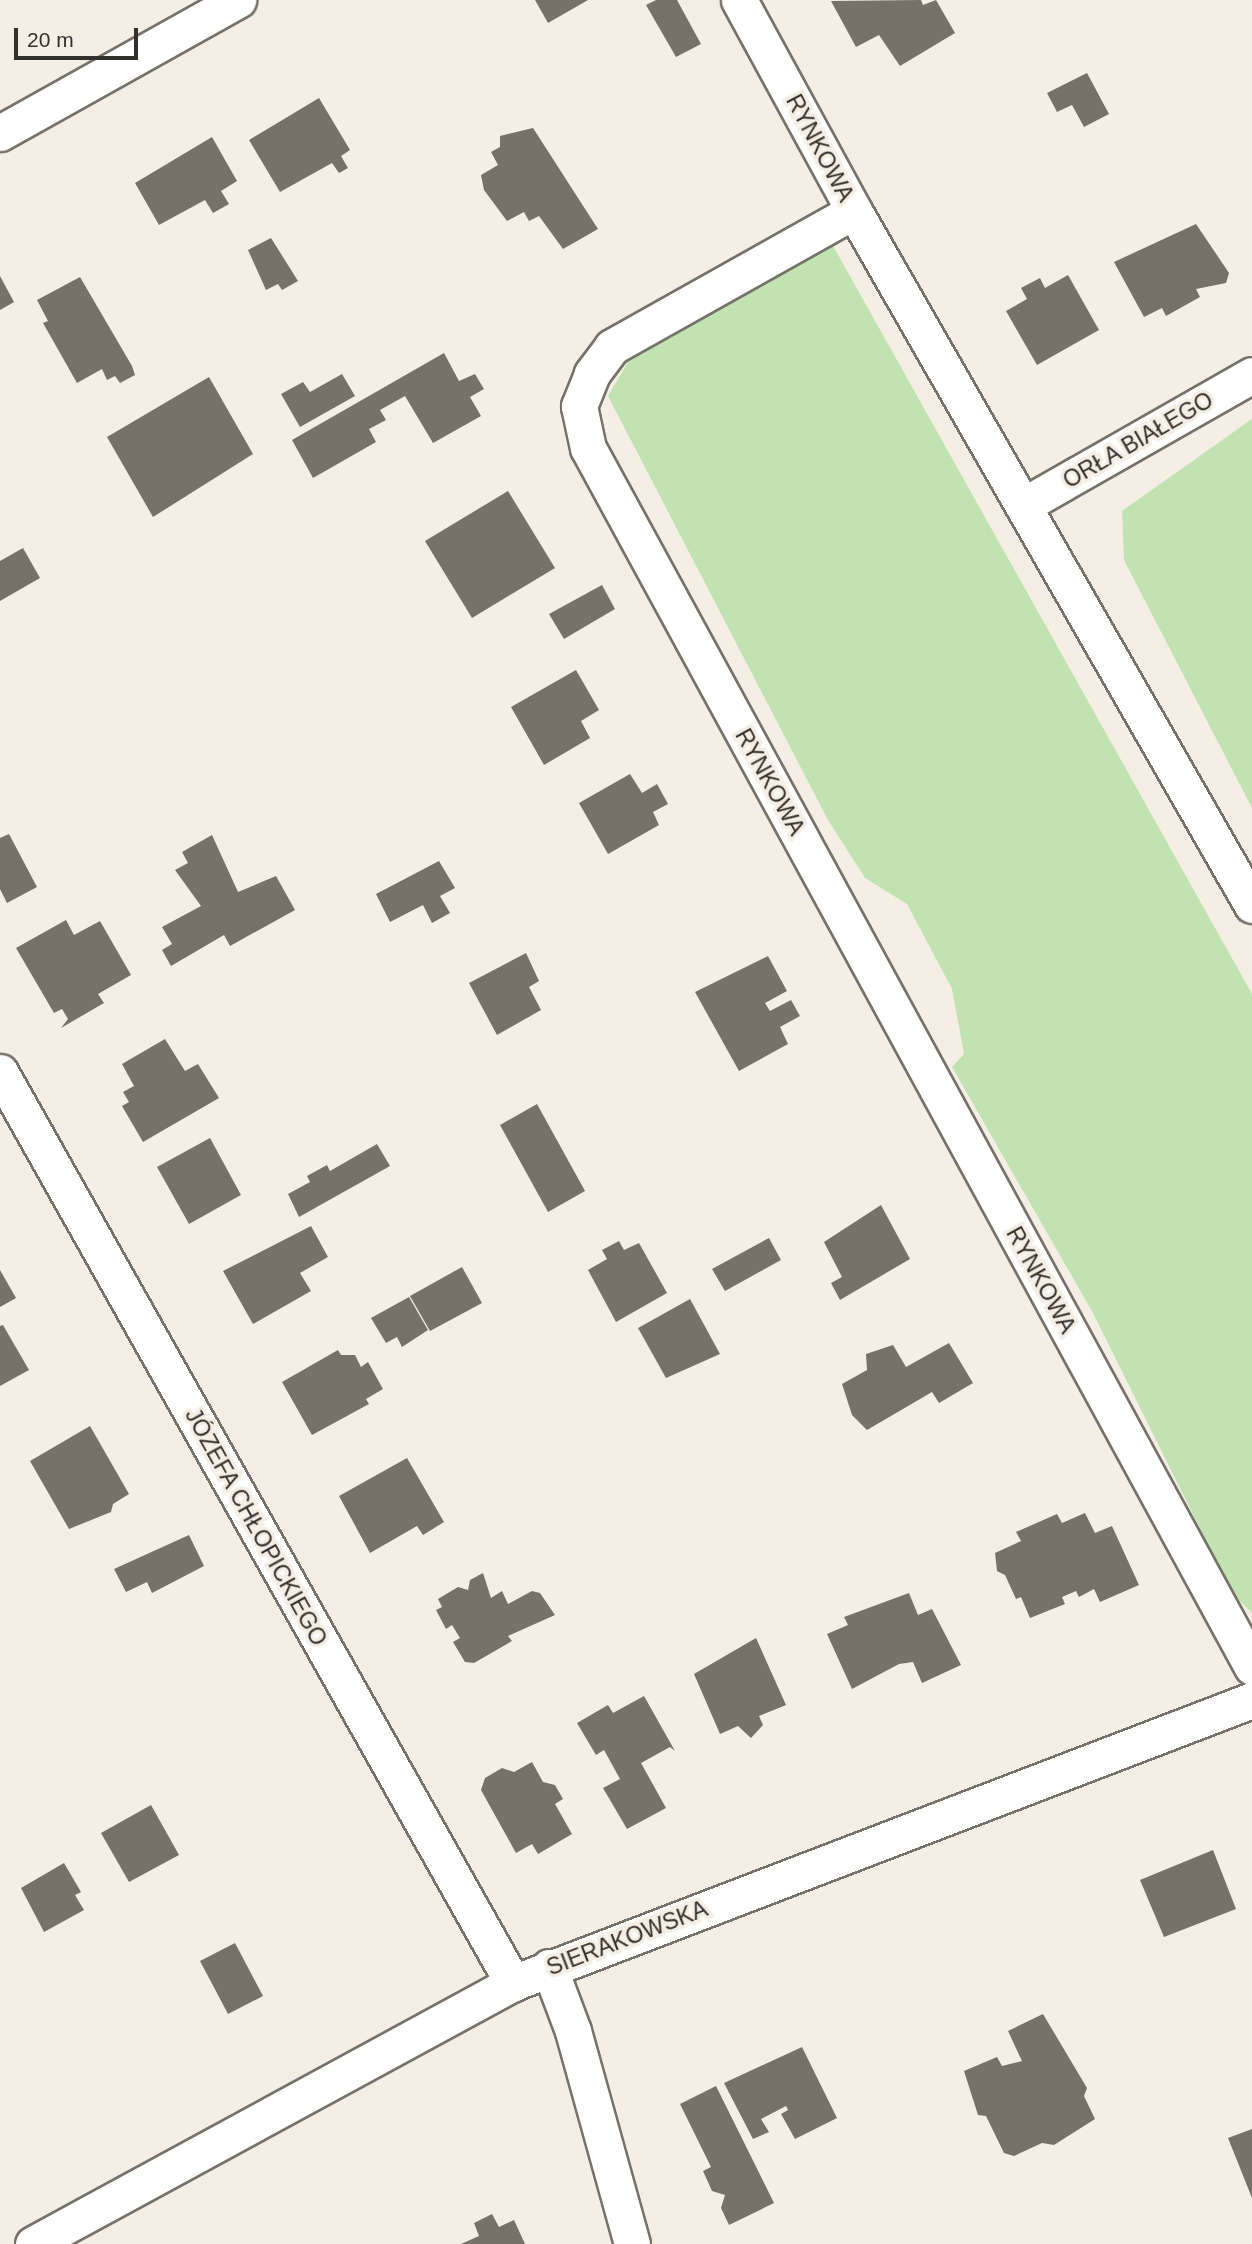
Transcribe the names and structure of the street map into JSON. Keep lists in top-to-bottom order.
{
  "streets": {
    "street": [
      "RYNKOWA",
      "ORŁA BIAŁEGO",
      "JÓZEFA CHŁOPICKIEGO",
      "SIERAKOWSKA"
    ]
  },
  "crossings": [
    ["JÓZEFA CHŁOPICKIEGO", "SIERAKOWSKA"]
  ],
  "scale_bar": "20 m"
}
